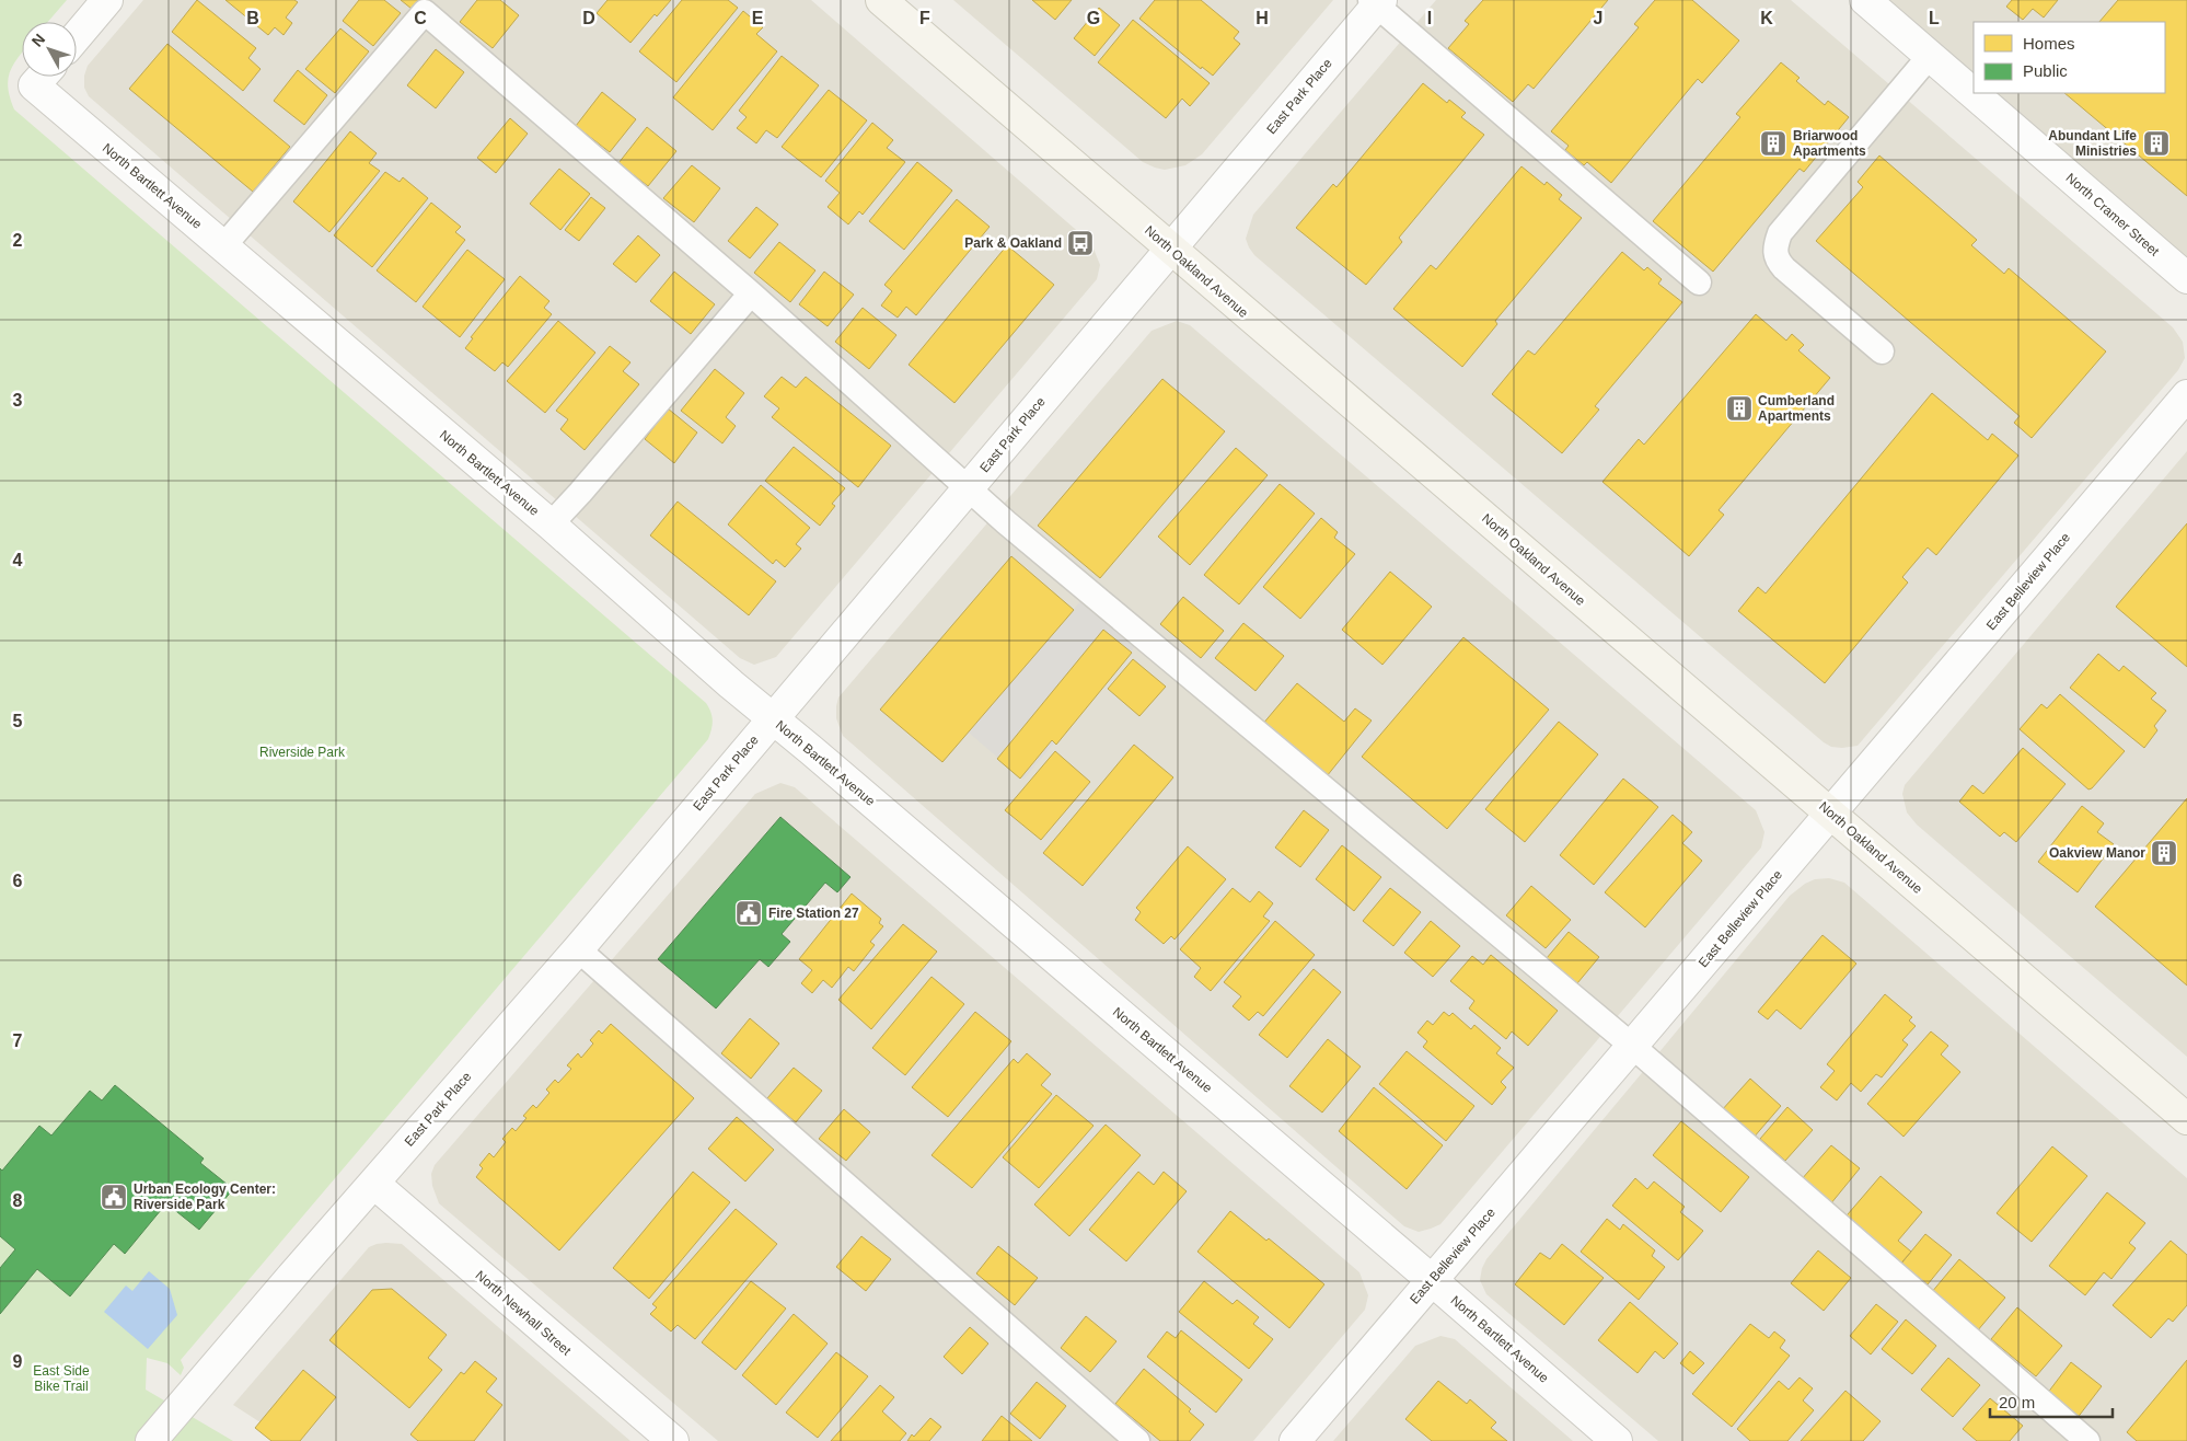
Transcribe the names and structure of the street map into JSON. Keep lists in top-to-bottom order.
{
  "streets": {
    "main road": ["North Oakland Avenue"],
    "street": [
      "East Park Place",
      "North Bartlett Avenue",
      "North Cramer Street",
      "East Belleview Place",
      "North Newhall Street"
    ]
  },
  "crossings": [
    ["East Park Place", "North Bartlett Avenue"],
    ["East Park Place", "North Oakland Avenue"],
    ["East Park Place", "North Newhall Street"],
    ["North Bartlett Avenue", "East Belleview Place"],
    ["North Oakland Avenue", "East Belleview Place"]
  ],
  "parks": ["Riverside Park", "East Side Bike Trail"],
  "places": {
    "building": [
      "Briarwood Apartments",
      "Abundant Life Ministries",
      "Cumberland Apartments",
      "Oakview Manor"
    ],
    "bus stop": ["Park & Oakland"],
    "public building": ["Fire Station 27", "Urban Ecology Center: Riverside Park"]
  },
  "legend": ["Homes", "Public"],
  "scale_bar": "20 m",
  "north": "top left",
  "grid": {
    "columns": [
      "B",
      "C",
      "D",
      "E",
      "F",
      "G",
      "H",
      "I",
      "J",
      "K",
      "L"
    ],
    "rows": [
      "2",
      "3",
      "4",
      "5",
      "6",
      "7",
      "8",
      "9"
    ]
  }
}
